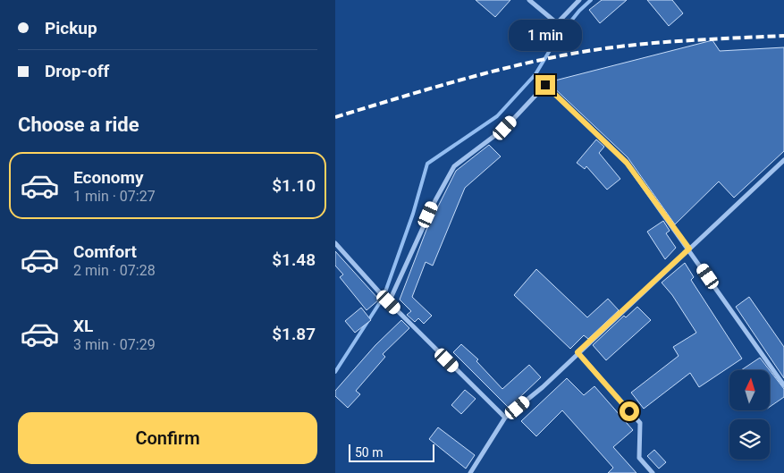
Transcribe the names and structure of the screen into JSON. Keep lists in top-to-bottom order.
{
  "scale_bar": "50 m",
  "north": "top",
  "page": {
    "banner": ["Pickup", "Drop-off"],
    "bubble": "1 min",
    "heading": "Choose a ride",
    "list": [
      {
        "name": "Economy",
        "note": "1 min · 07:27",
        "value": "$1.10"
      },
      {
        "name": "Comfort",
        "note": "2 min · 07:28",
        "value": "$1.48"
      },
      {
        "name": "XL",
        "note": "3 min · 07:29",
        "value": "$1.87"
      }
    ],
    "buttons": "Confirm",
    "scale": "50 m"
  }
}
